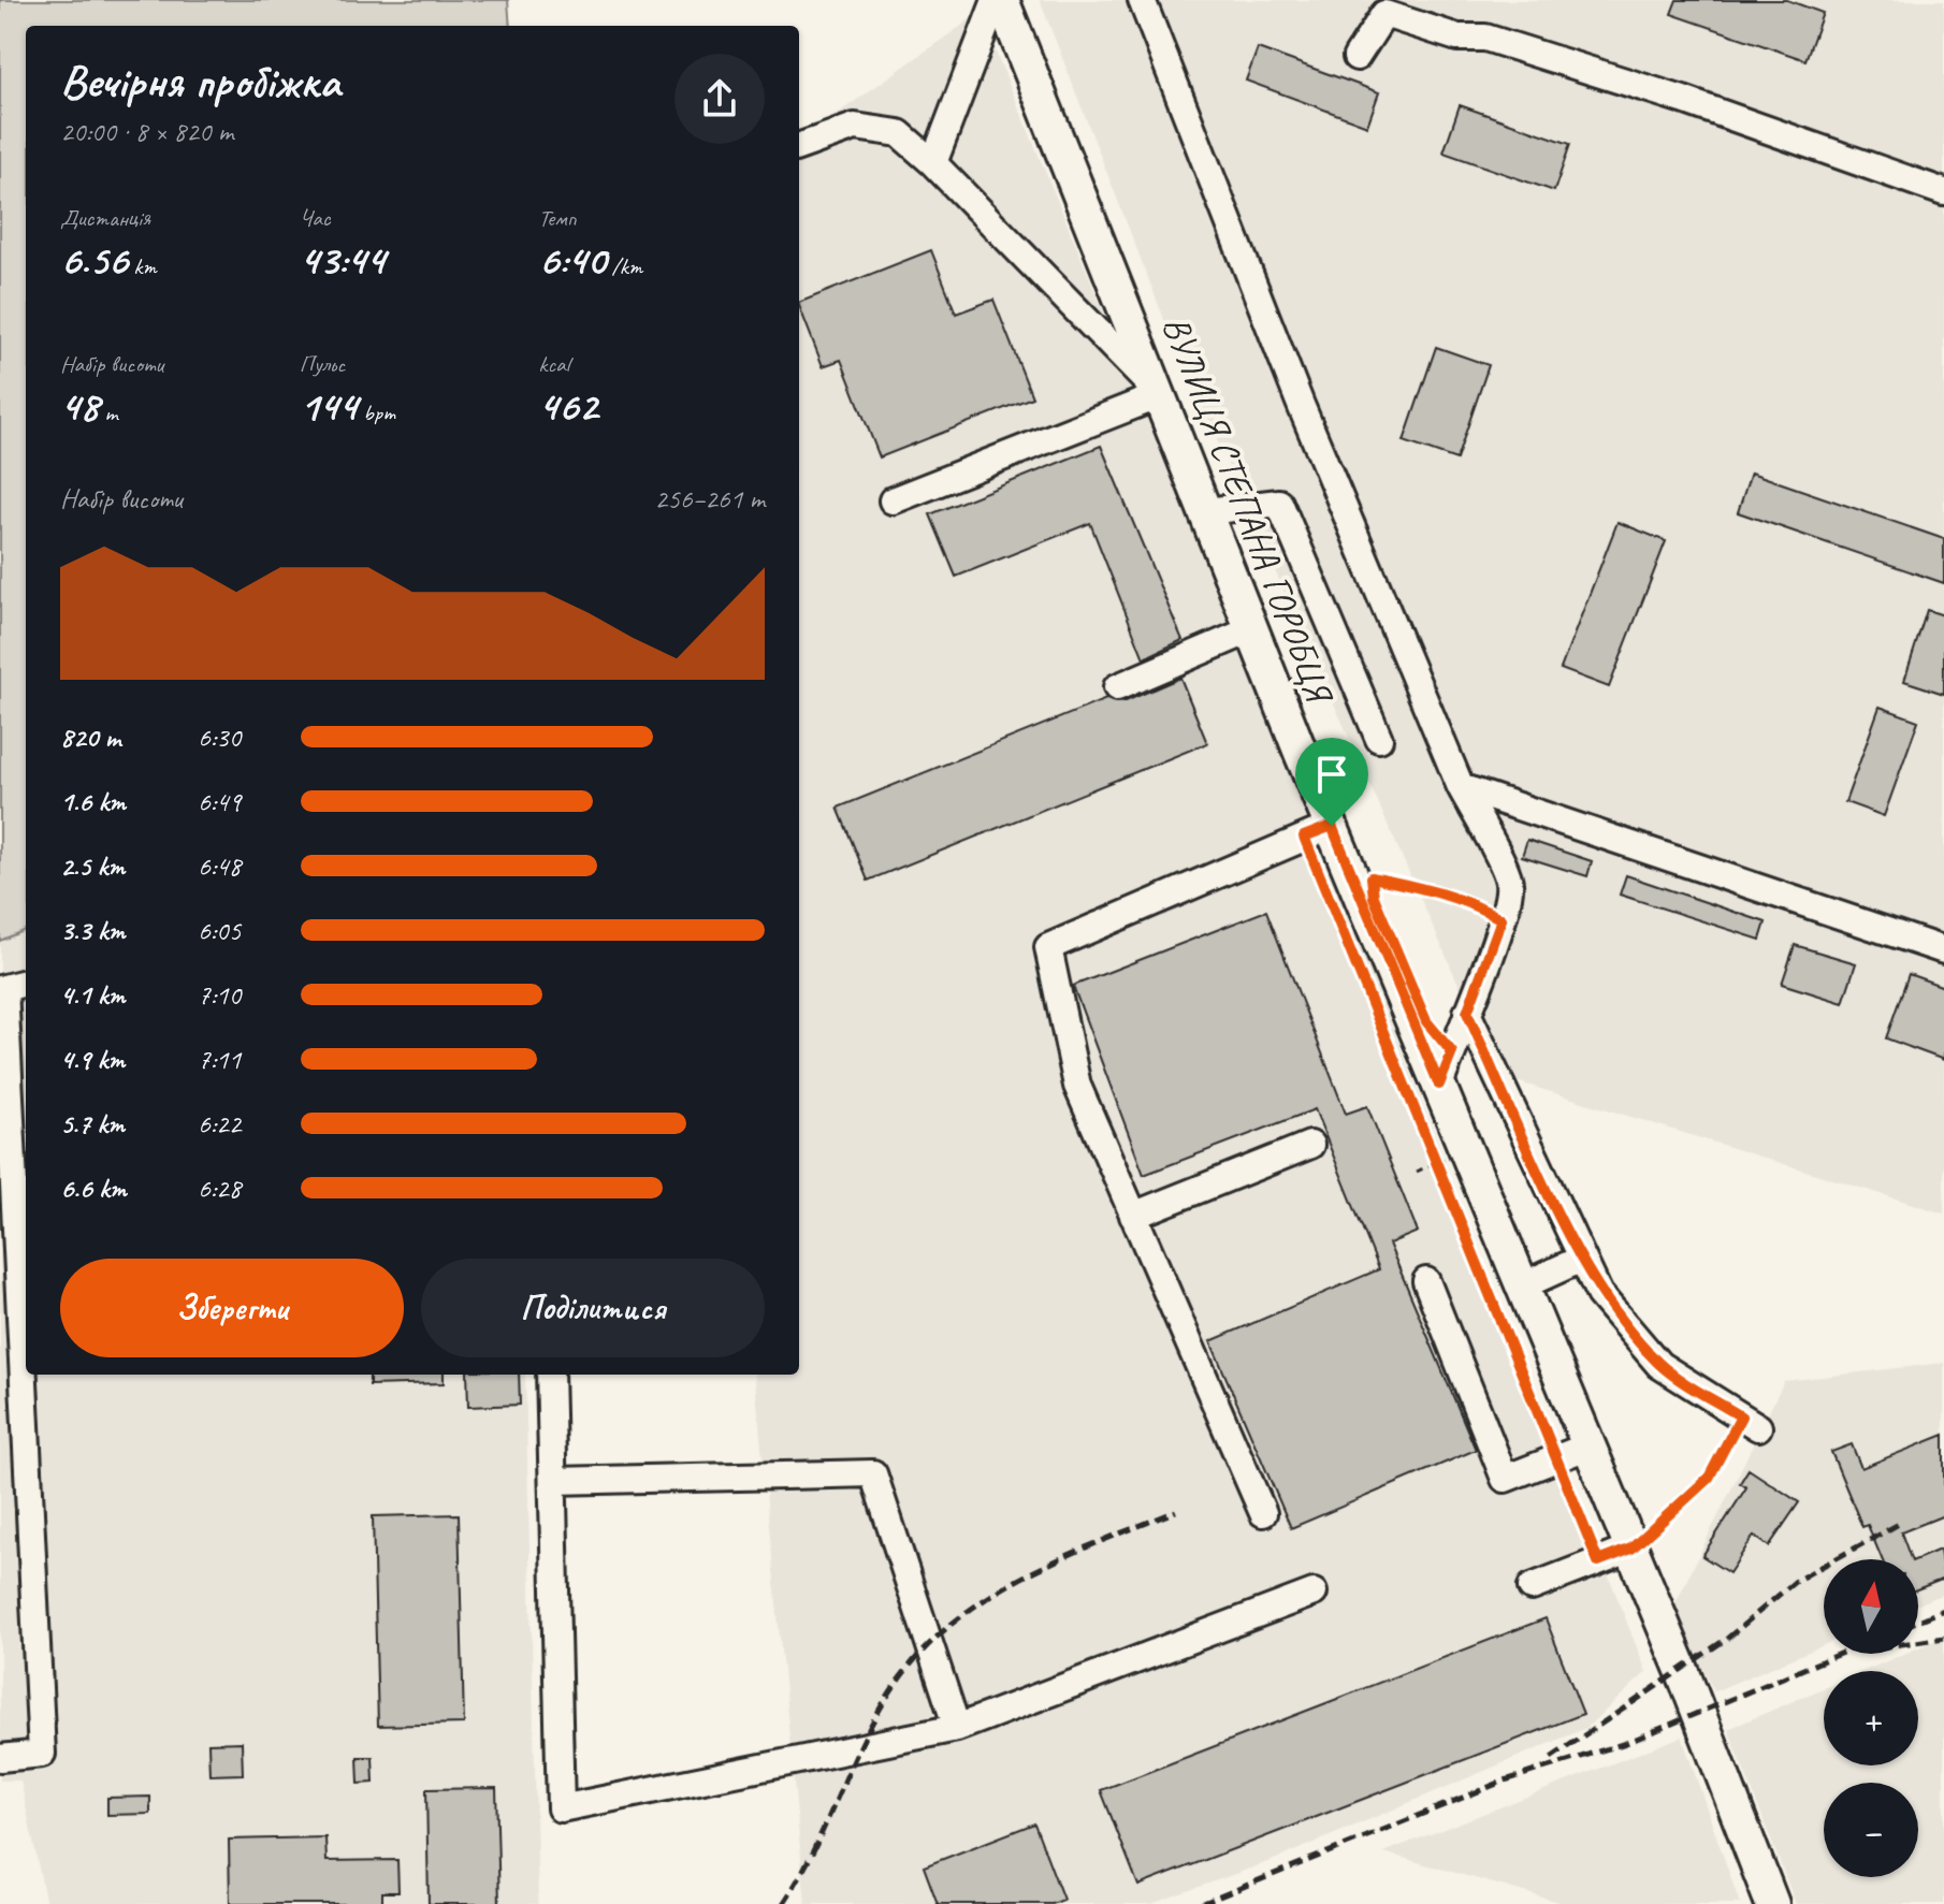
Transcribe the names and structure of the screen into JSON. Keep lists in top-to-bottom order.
{
  "streets": {
    "main road": ["ВУЛИЦЯ СТЕПАНА ГОРОБЦЯ"]
  },
  "north": "top",
  "page": {
    "heading": ["Вечірня пробіжка", "20:00 · 8 × 820 m"],
    "stats": [
      ["Дистанція", "6.56 km"],
      ["Час", "43:44"],
      ["Темп", "6:40 /km"],
      ["Набір висоти", "48 m"],
      ["Пульс", "144 bpm"],
      ["kcal", "462"]
    ],
    "chart": ["Набір висоти", "256–261 m"],
    "list": [
      {
        "name": "820 m",
        "note": "6:30"
      },
      {
        "name": "1.6 km",
        "note": "6:49"
      },
      {
        "name": "2.5 km",
        "note": "6:48"
      },
      {
        "name": "3.3 km",
        "note": "6:05"
      },
      {
        "name": "4.1 km",
        "note": "7:10"
      },
      {
        "name": "4.9 km",
        "note": "7:11"
      },
      {
        "name": "5.7 km",
        "note": "6:22"
      },
      {
        "name": "6.6 km",
        "note": "6:28"
      }
    ],
    "buttons": ["Зберегти", "Поділитися"],
    "map_buttons": ["+", "−"]
  }
}
